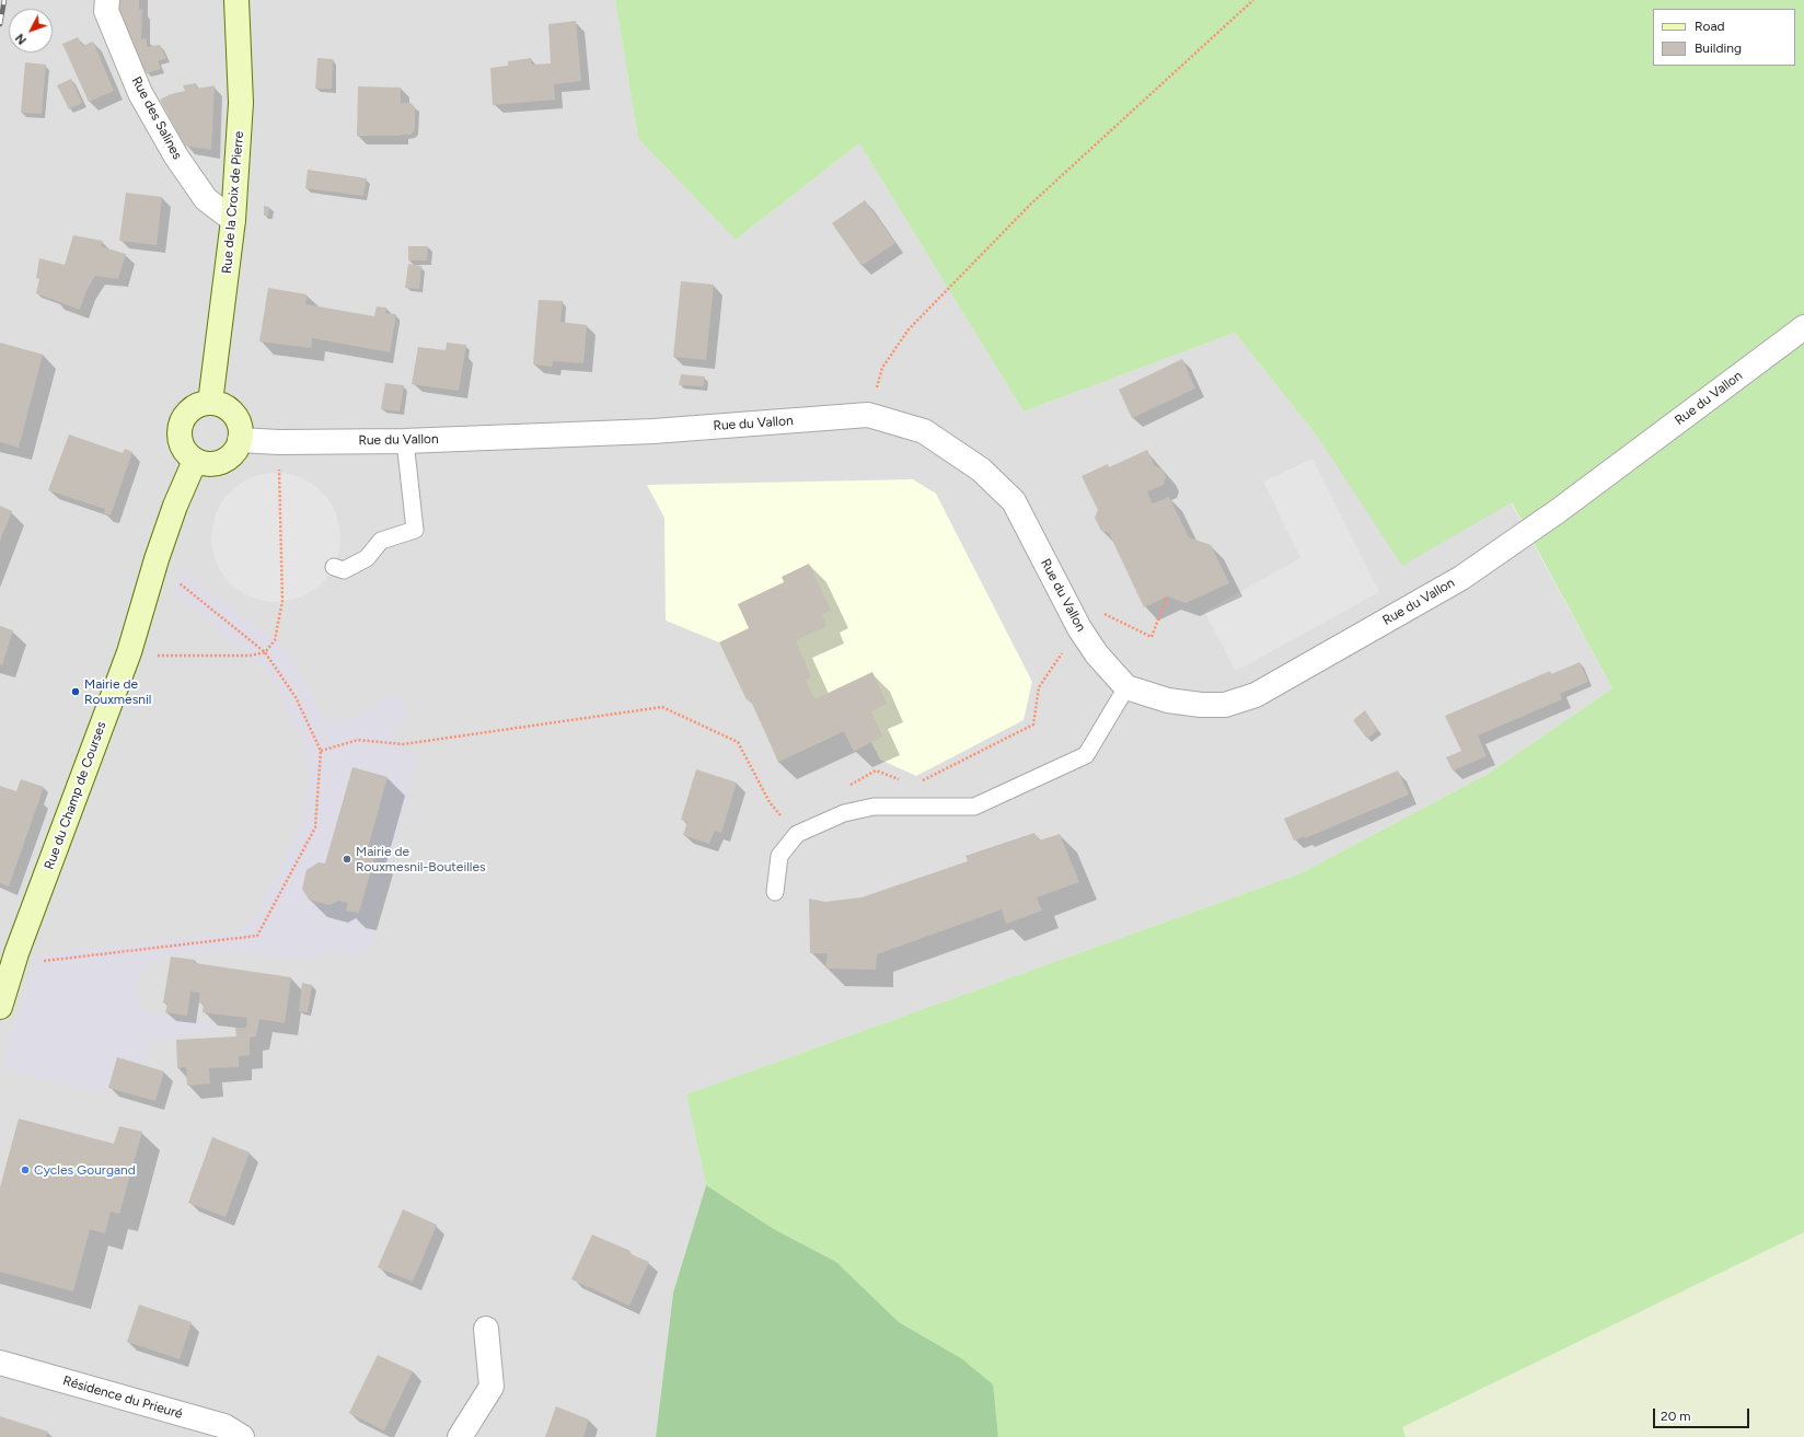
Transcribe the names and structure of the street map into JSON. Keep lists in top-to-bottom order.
{
  "streets": {
    "main road": ["Rue de la Croix de Pierre", "Rue du Champ de Courses"],
    "street": ["Rue des Salines", "Rue du Vallon", "Résidence du Prieuré"]
  },
  "crossings": [
    ["Rue des Salines", "Rue de la Croix de Pierre"],
    ["Rue de la Croix de Pierre", "Rue du Vallon"],
    ["Rue de la Croix de Pierre", "Rue du Champ de Courses"],
    ["Rue du Vallon", "Rue du Champ de Courses"]
  ],
  "places": ["Mairie de Rouxmesnil", "Mairie de Rouxmesnil-Bouteilles", "Cycles Gourgand"],
  "legend": ["Road", "Building"],
  "scale_bar": "20 m",
  "north": "bottom left"
}
